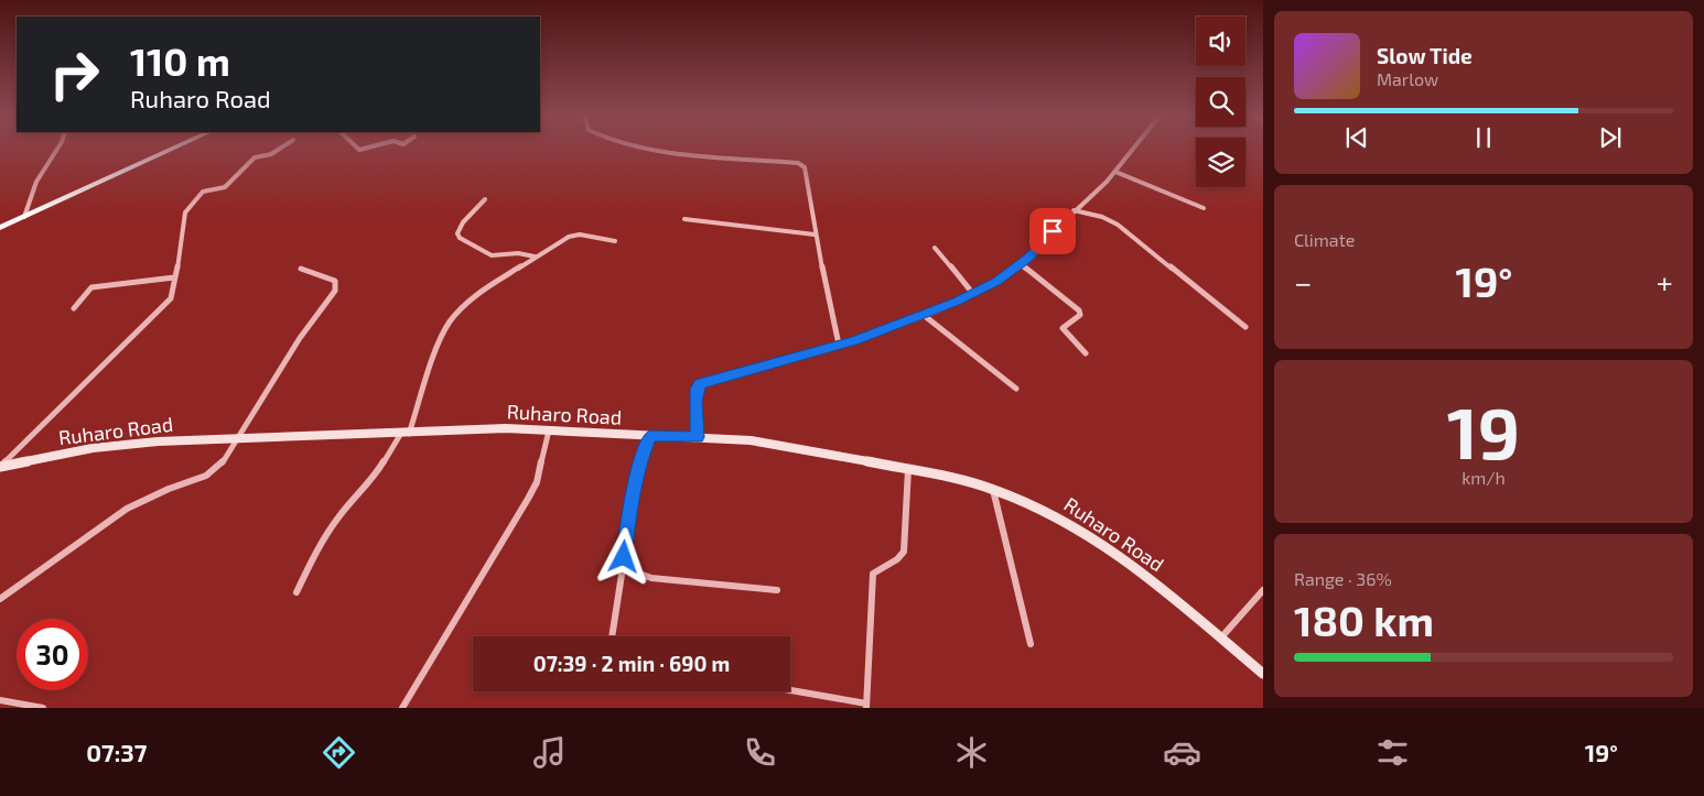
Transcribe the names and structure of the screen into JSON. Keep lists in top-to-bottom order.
{
  "streets": {
    "street": ["Ruharo Road"]
  },
  "page": {
    "turn": ["110 m", "Ruharo Road"],
    "song": ["Slow Tide", "Marlow"],
    "tile": [
      "Climate",
      ["19", "km/h"],
      ["Range · 36%", "180 km"]
    ],
    "heat": ["−", "19°", "+"],
    "limit": "30",
    "trip": "07:39 · 2 min · 690 m",
    "tabs": ["07:37", "19°"]
  }
}
